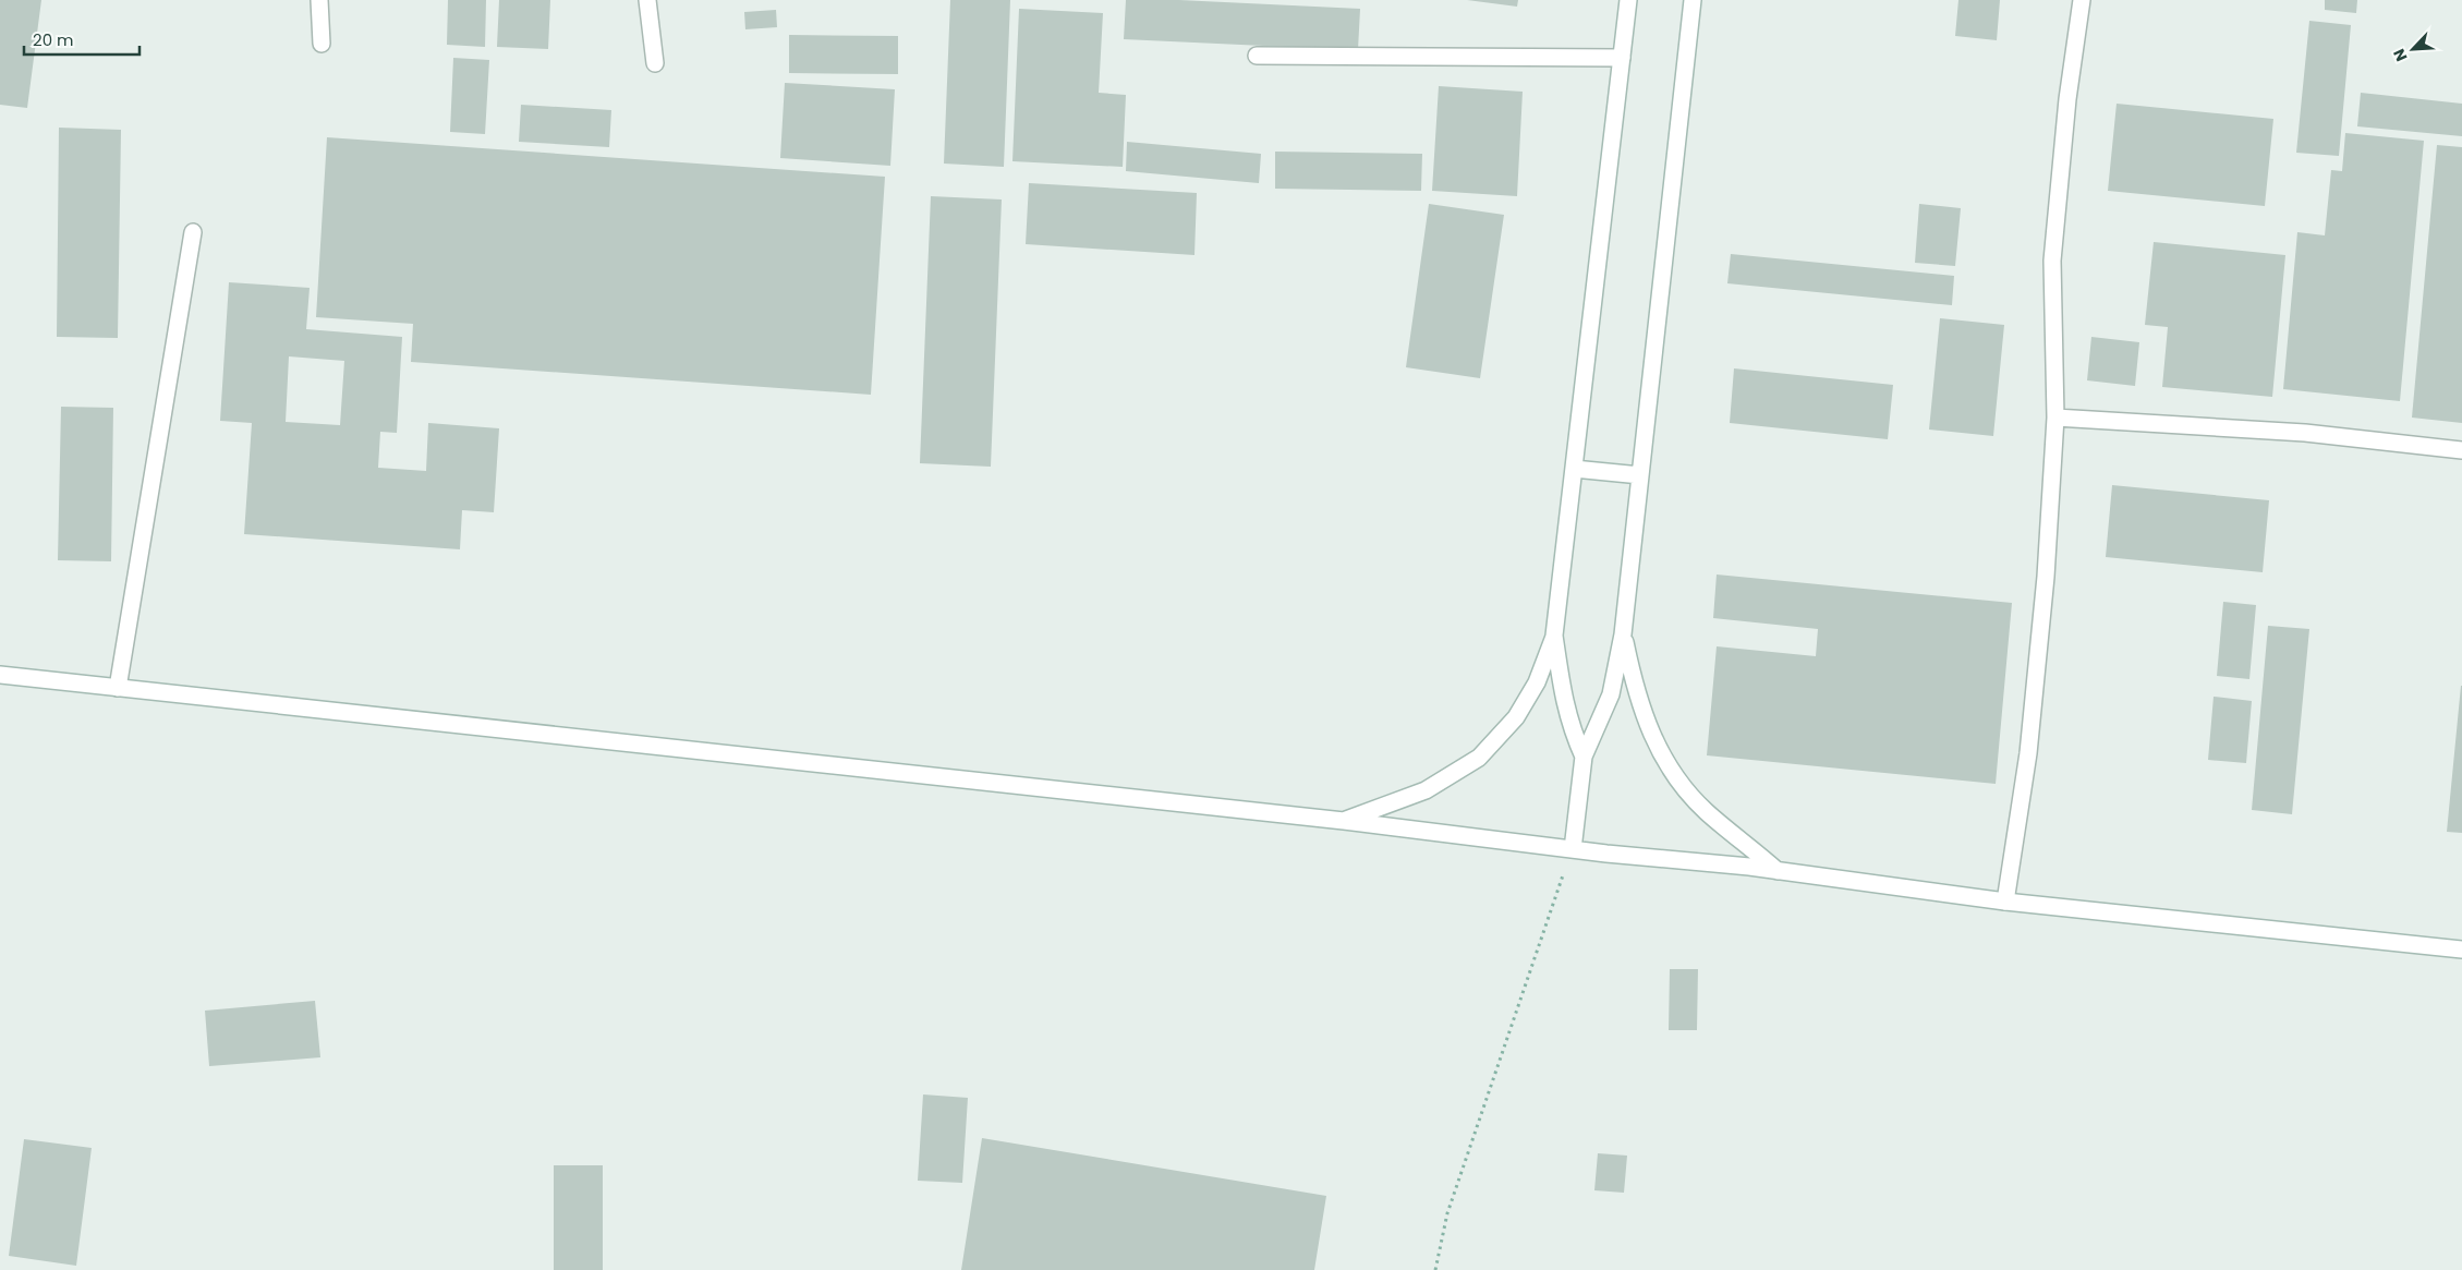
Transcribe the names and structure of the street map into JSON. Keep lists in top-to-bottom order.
{
  "scale_bar": "20 m",
  "north": "bottom left"
}
